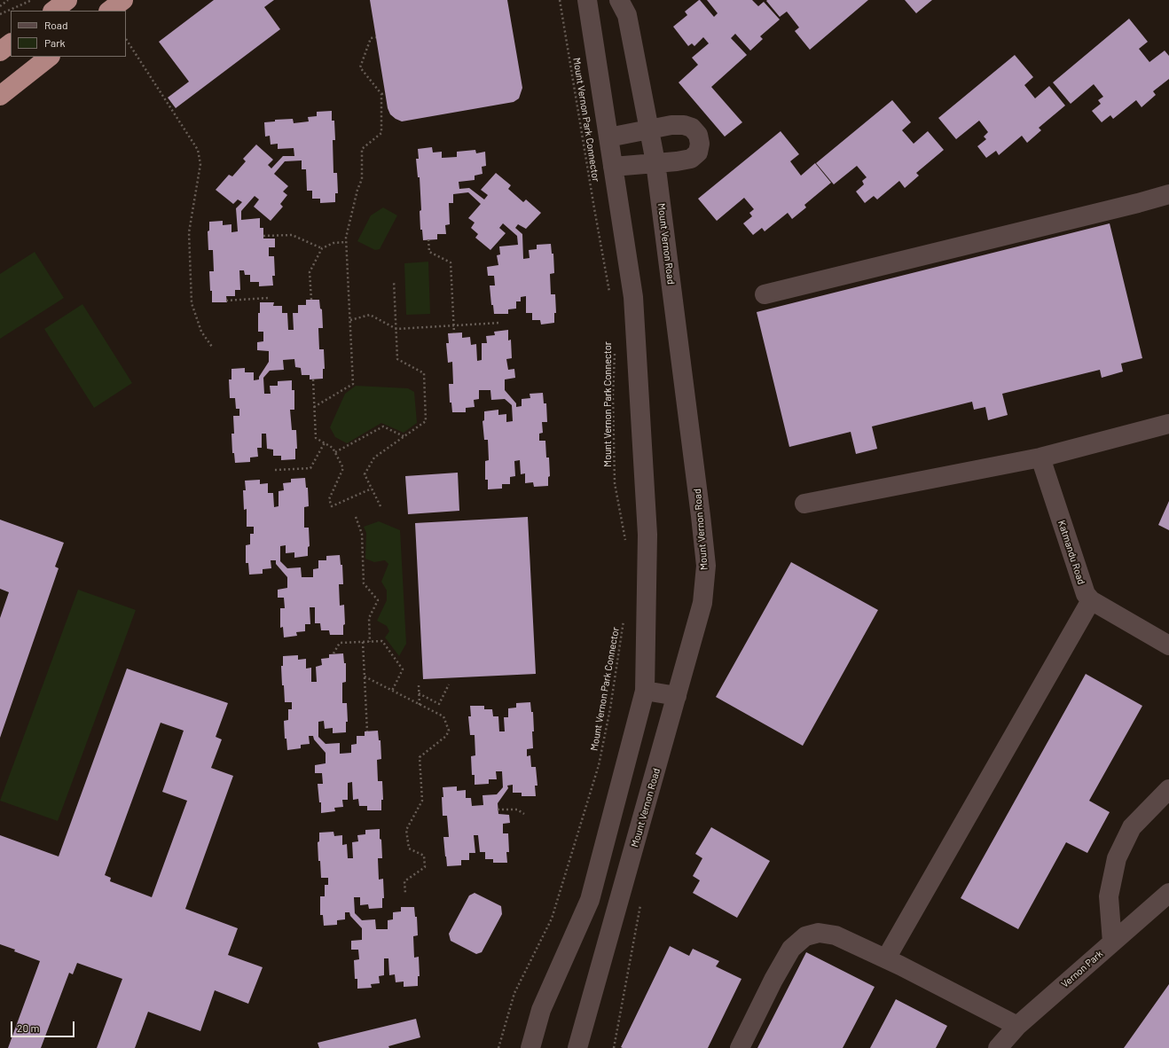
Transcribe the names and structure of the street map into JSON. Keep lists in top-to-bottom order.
{
  "streets": {
    "street": ["Mount Vernon Road", "Katmandu Road", "Vernon Park"],
    "path": ["Mount Vernon Park Connector"]
  },
  "legend": ["Road", "Park"],
  "scale_bar": "20 m"
}
